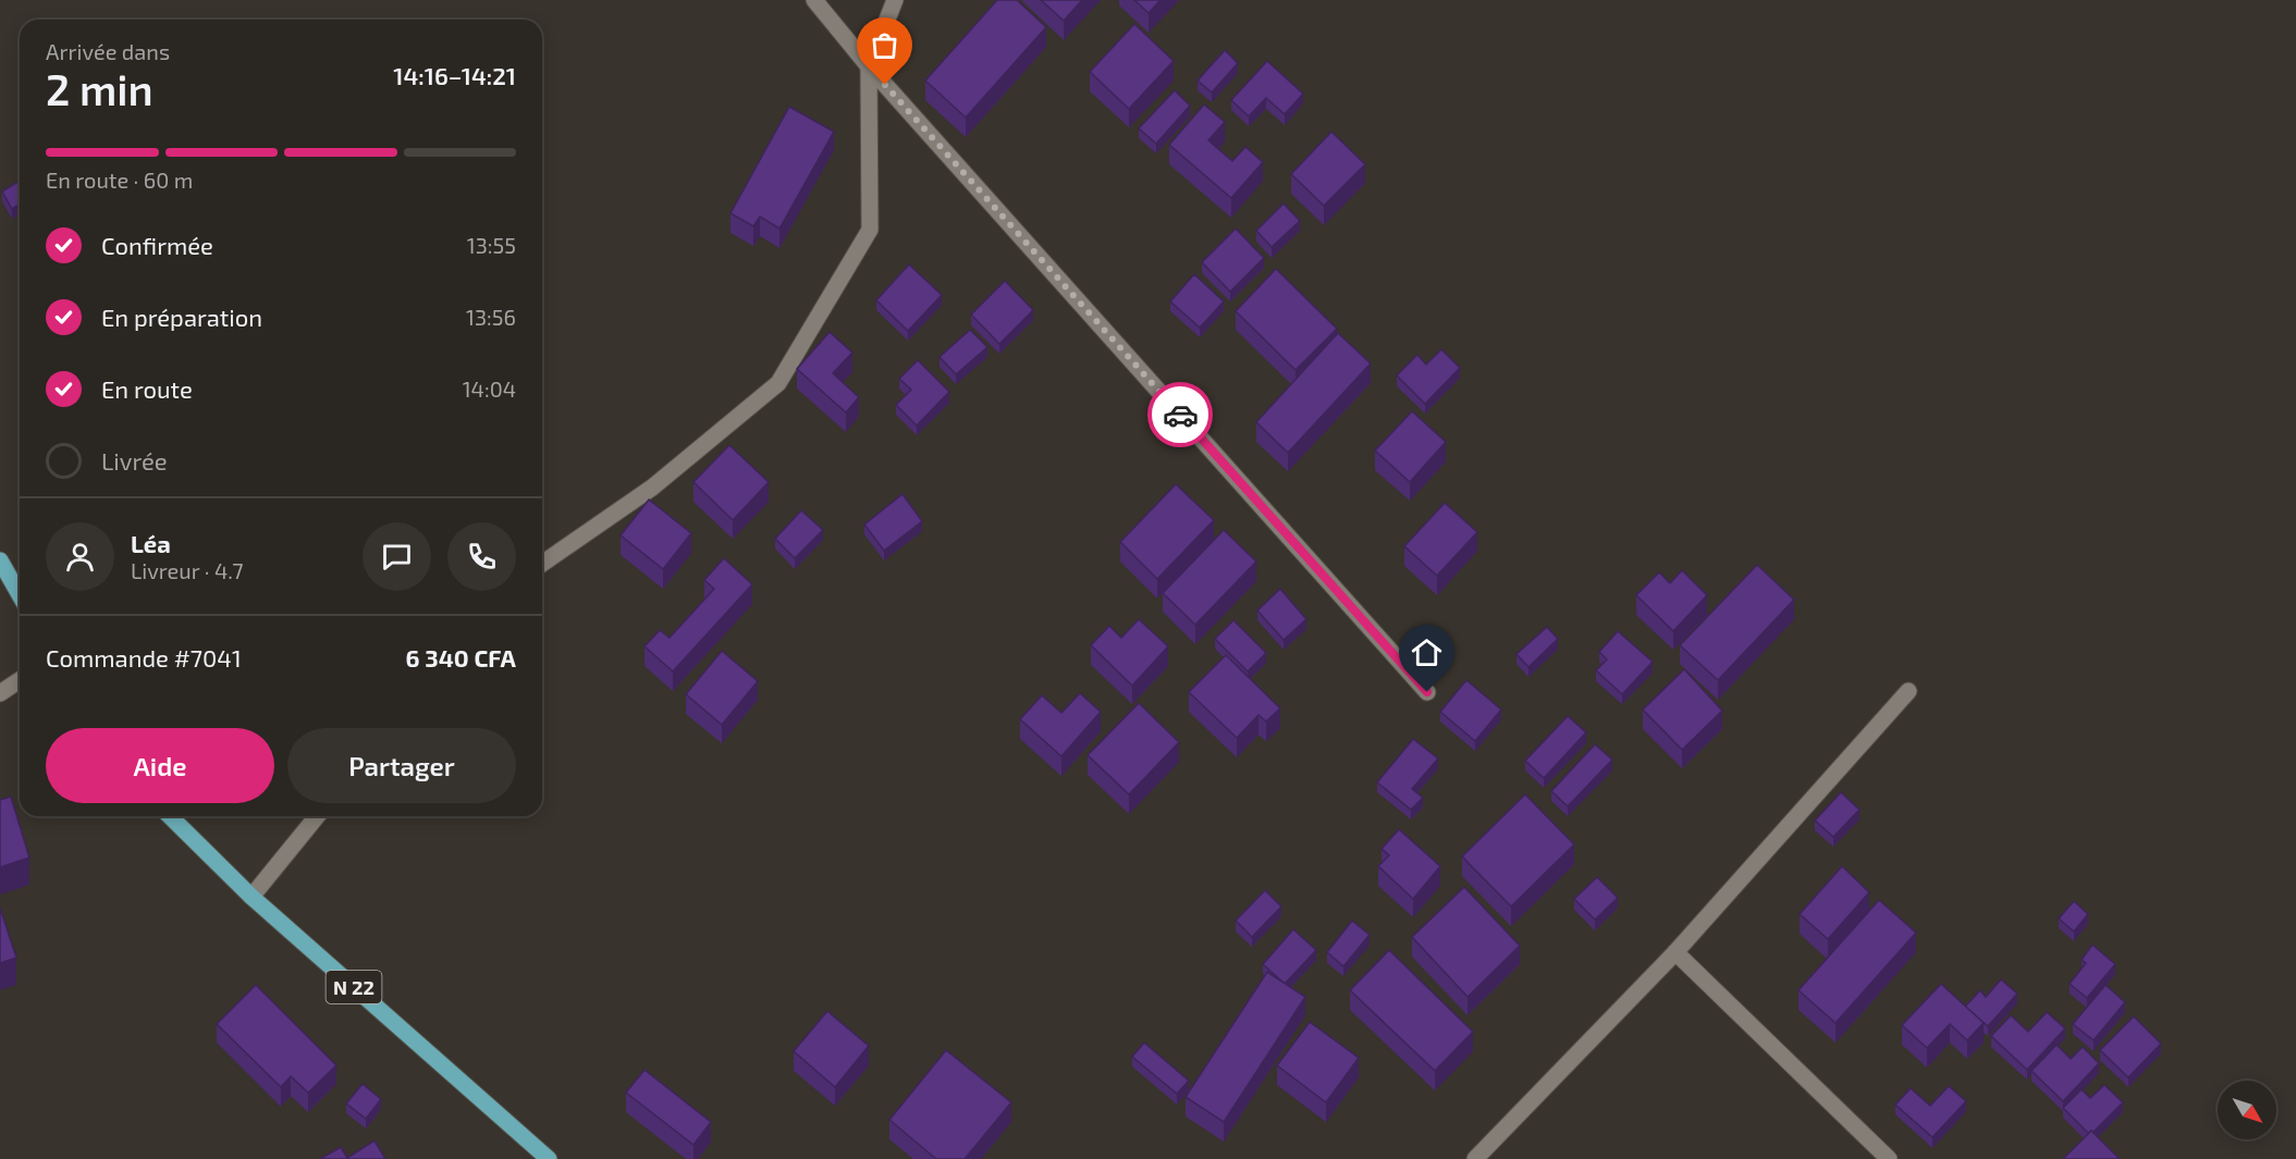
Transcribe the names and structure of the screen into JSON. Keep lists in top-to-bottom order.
{
  "streets": {
    "main road": ["N 22"]
  },
  "north": "bottom right",
  "page": {
    "heading": ["2 min", "Arrivée dans", "14:16–14:21"],
    "panel": [
      "Léa",
      "Livreur · 4.7",
      "Commande #7041",
      "6 340 CFA"
    ],
    "bar": "En route · 60 m",
    "list": [
      ["Confirmée", "13:55"],
      ["En préparation", "13:56"],
      ["En route", "14:04"],
      "Livrée"
    ],
    "buttons": ["Aide", "Partager"]
  }
}
